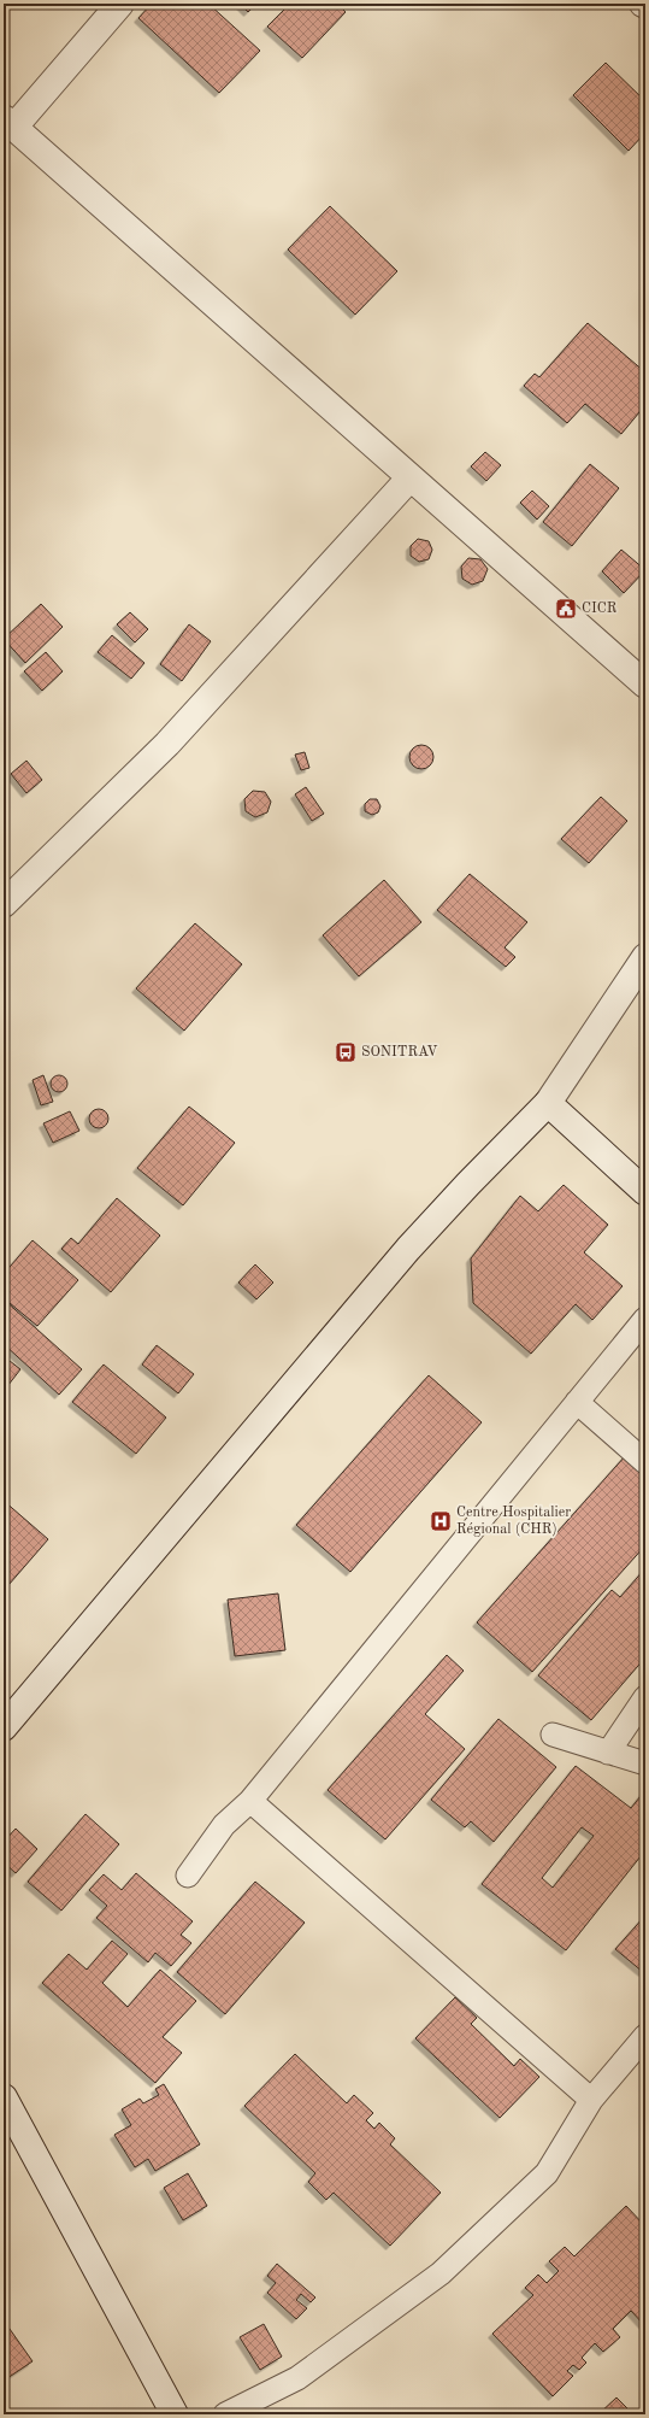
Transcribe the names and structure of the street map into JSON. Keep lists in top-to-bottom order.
{
  "places": {
    "public building": ["CICR"],
    "bus stop": ["SONITRAV"],
    "hospital": ["Centre Hospitalier Régional (CHR)"]
  }
}
